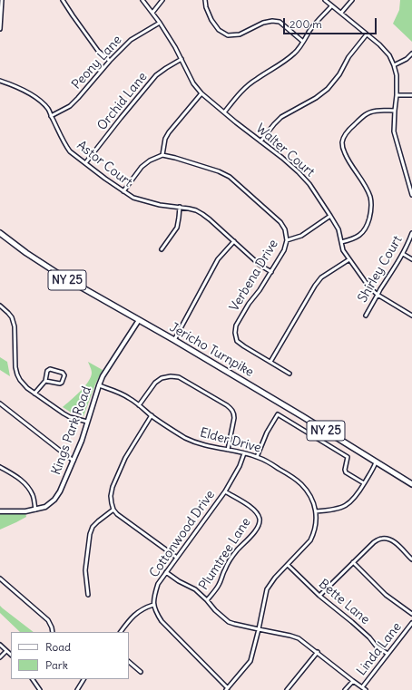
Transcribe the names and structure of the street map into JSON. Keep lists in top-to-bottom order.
{
  "streets": {
    "main road": ["NY 25", "Jericho Turnpike"],
    "street": [
      "Peony Lane",
      "Orchid Lane",
      "Walter Court",
      "Astor Court",
      "Shirley Court",
      "Verbena Drive",
      "Kings Park Road",
      "Elder Drive",
      "Cottonwood Drive",
      "Plumtree Lane",
      "Bette Lane",
      "Linda Lane"
    ]
  },
  "crossings": [
    ["Peony Lane", "Walter Court"],
    ["Peony Lane", "Astor Court"],
    ["Orchid Lane", "Walter Court"],
    ["Orchid Lane", "Astor Court"],
    ["Walter Court", "Shirley Court"],
    ["Astor Court", "Verbena Drive"],
    ["Jericho Turnpike", "Kings Park Road"],
    ["Kings Park Road", "Elder Drive"],
    ["Elder Drive", "Cottonwood Drive"],
    ["Elder Drive", "Bette Lane"],
    ["Cottonwood Drive", "Plumtree Lane"],
    ["Bette Lane", "Linda Lane"]
  ],
  "legend": ["Road", "Park"],
  "scale_bar": "200 m"
}
